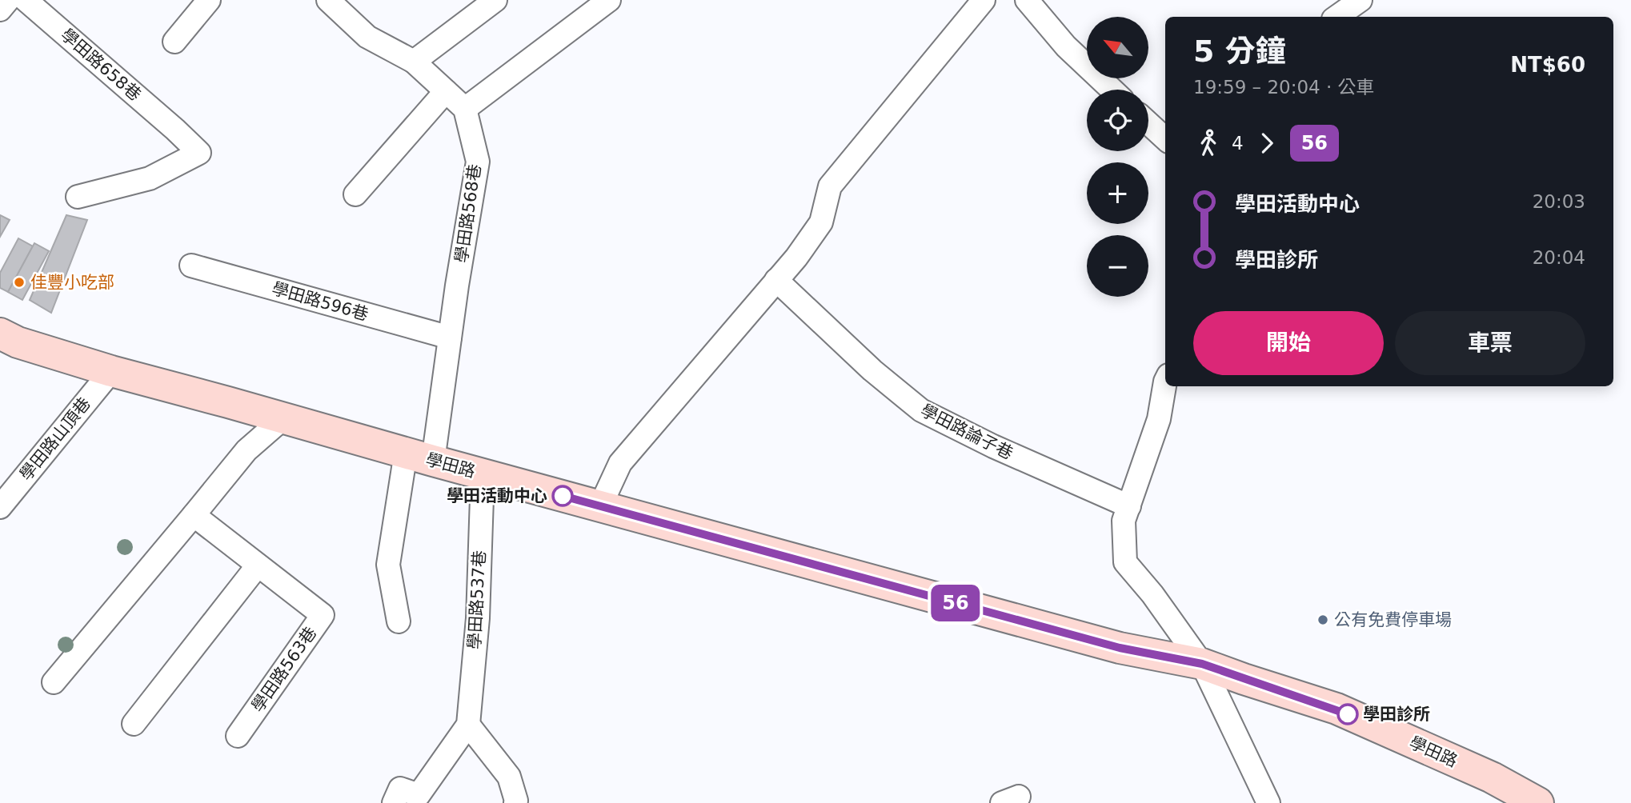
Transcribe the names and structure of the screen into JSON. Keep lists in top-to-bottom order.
{
  "streets": {
    "main road": ["學田路"],
    "street": [
      "學田路658巷",
      "學田路568巷",
      "學田路596巷",
      "學田路論子巷",
      "學田路山頂巷",
      "學田路537巷",
      "學田路563巷"
    ]
  },
  "crossings": [
    ["學田路568巷", "學田路596巷"],
    ["學田路568巷", "學田路"],
    ["學田路山頂巷", "學田路"],
    ["學田路", "學田路537巷"]
  ],
  "places": [
    "佳豐小吃部",
    "學田活動中心",
    "公有免費停車場",
    "學田診所"
  ],
  "lines": ["bus line 56"],
  "north": "top left",
  "page": {
    "on_map": "56",
    "map_buttons": ["+", "−"],
    "heading": ["5 分鐘", "19:59 – 20:04 · 公車", "NT$60"],
    "legs": ["4", "56"],
    "list": [
      {
        "name": "學田活動中心",
        "value": "20:03"
      },
      {
        "name": "學田診所",
        "value": "20:04"
      }
    ],
    "buttons": ["開始", "車票"]
  }
}
